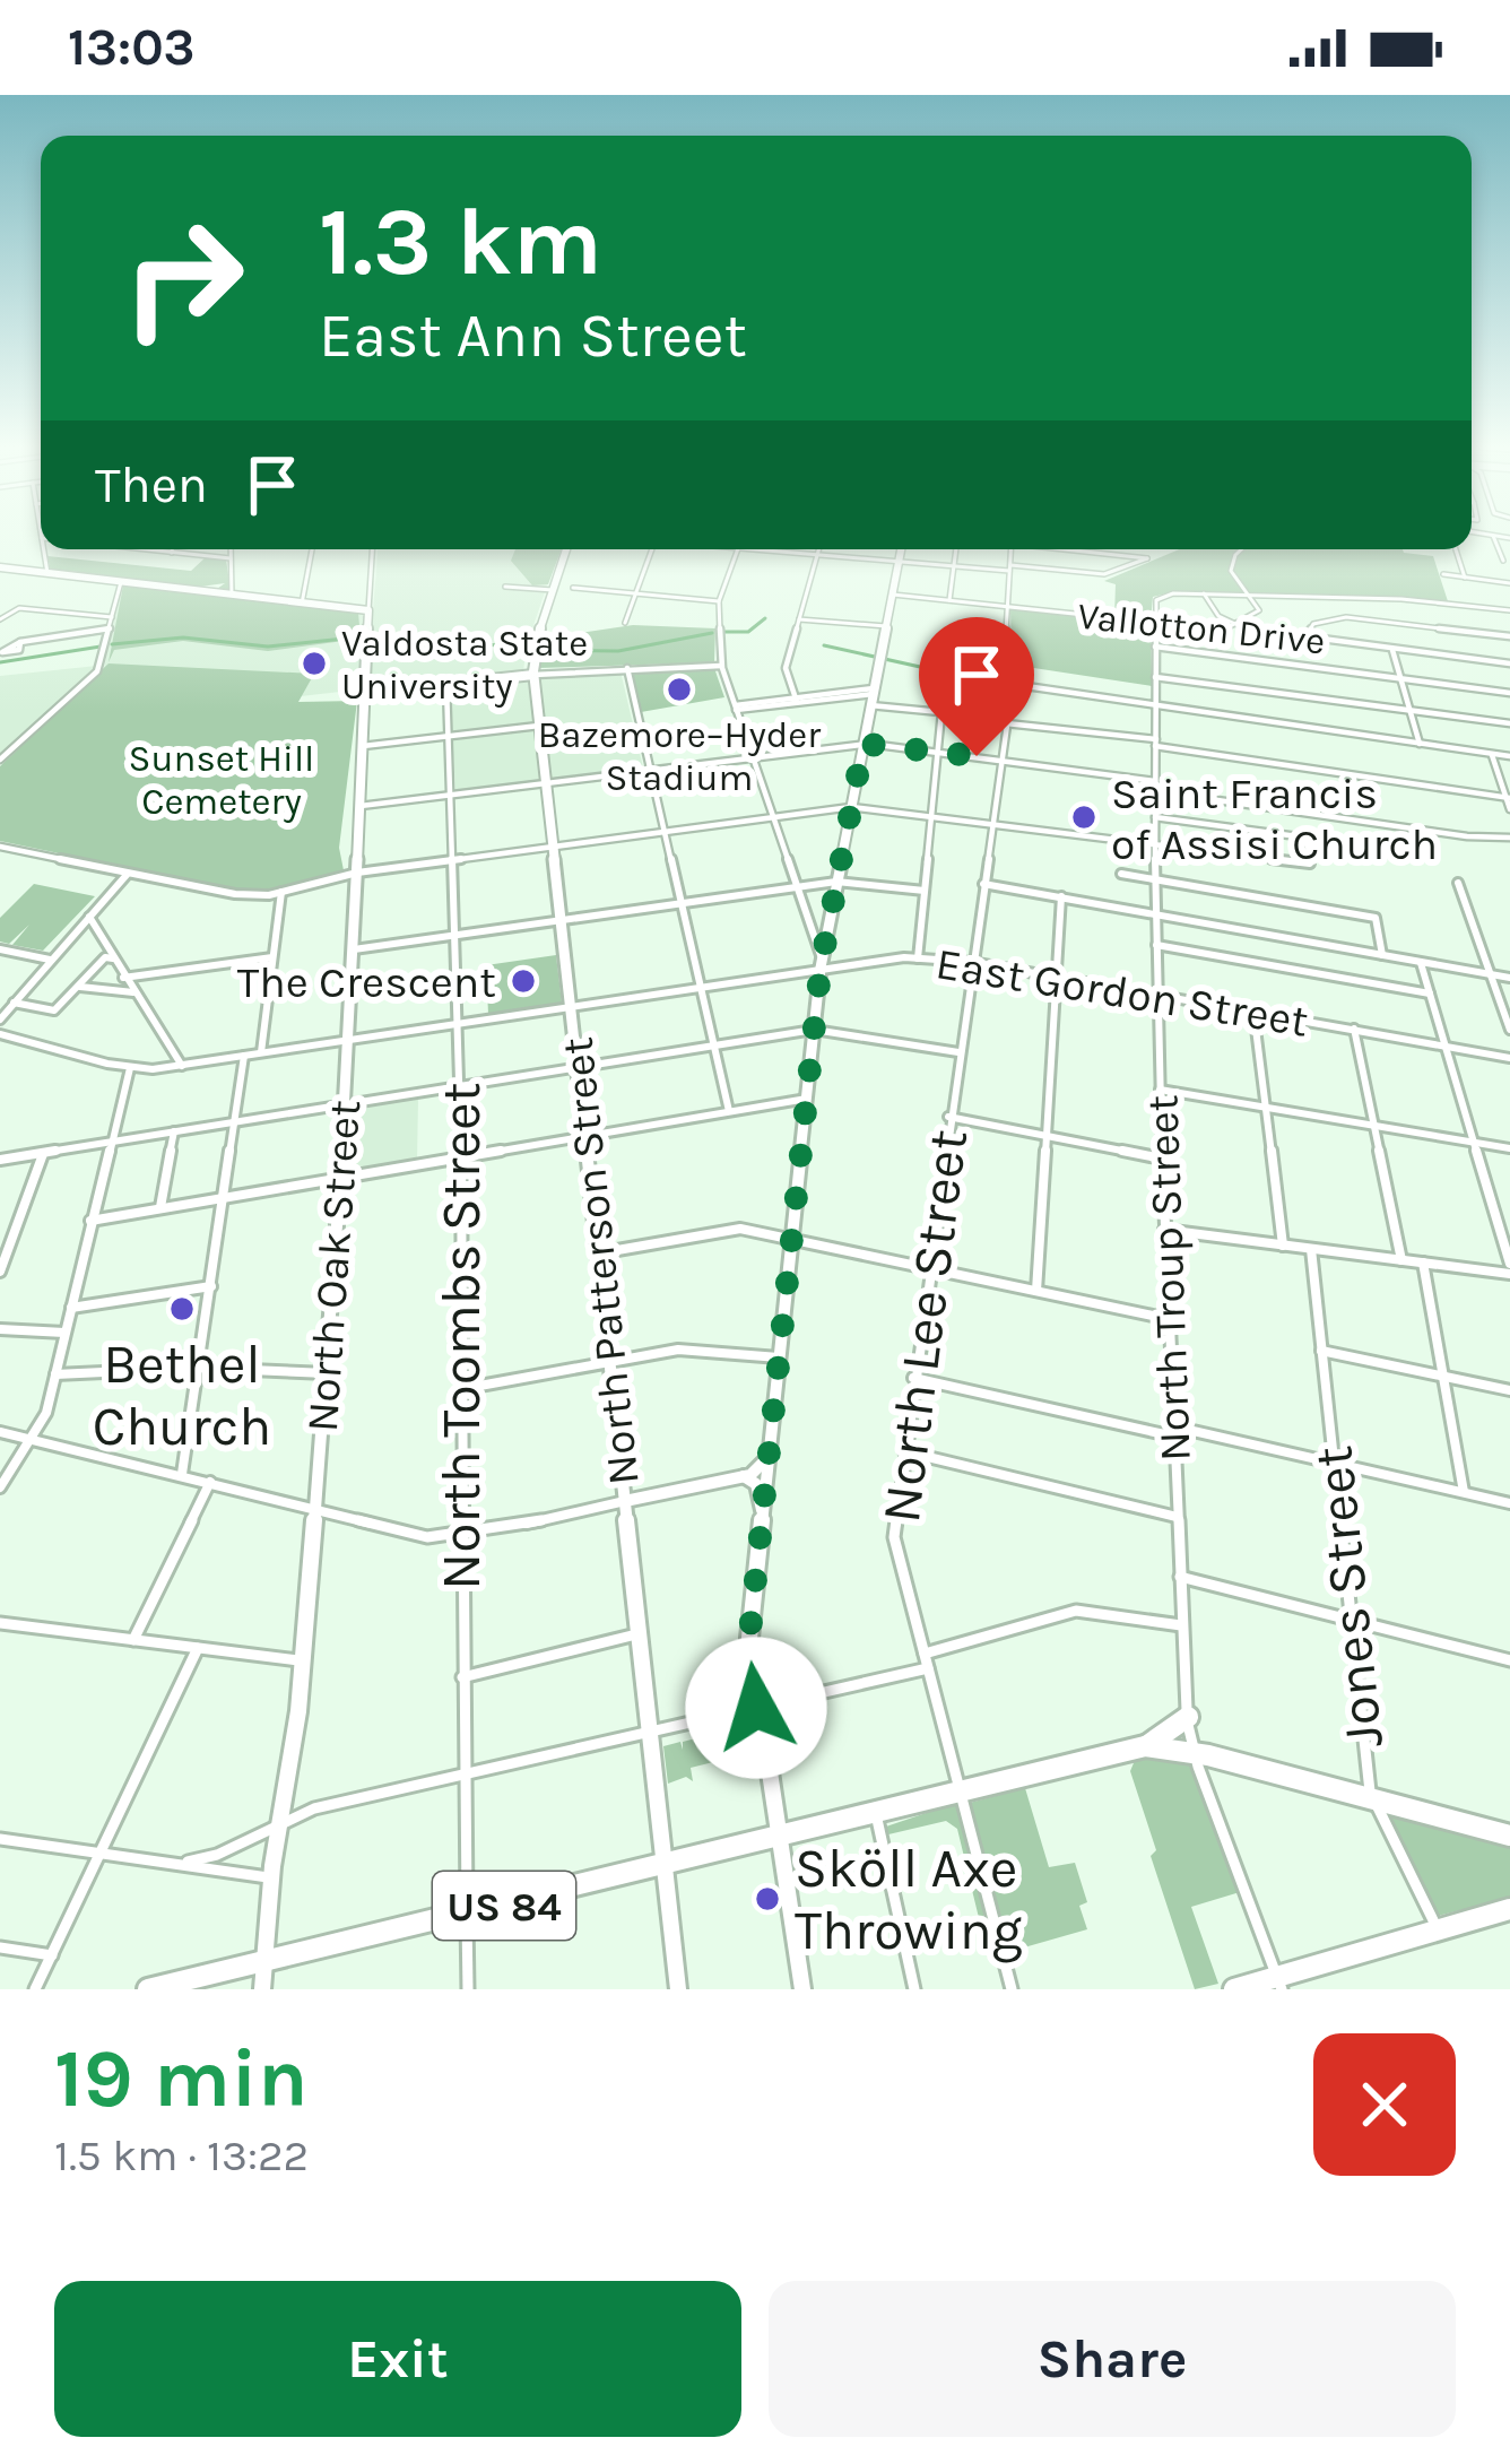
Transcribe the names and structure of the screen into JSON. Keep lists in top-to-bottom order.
{
  "streets": {
    "highway": ["US 84"],
    "main road": ["North Patterson Street", "North Oak Street"],
    "street": [
      "Vallotton Drive",
      "East Gordon Street",
      "North Troup Street",
      "North Lee Street",
      "North Toombs Street",
      "Jones Street"
    ]
  },
  "crossings": [
    ["Vallotton Drive", "North Troup Street"],
    ["Vallotton Drive", "North Lee Street"],
    ["East Gordon Street", "North Patterson Street"],
    ["East Gordon Street", "North Oak Street"],
    ["East Gordon Street", "North Troup Street"],
    ["East Gordon Street", "North Lee Street"],
    ["East Gordon Street", "North Toombs Street"],
    ["North Patterson Street", "US 84"],
    ["North Oak Street", "US 84"],
    ["North Troup Street", "US 84"],
    ["North Lee Street", "US 84"],
    ["North Toombs Street", "US 84"],
    ["Jones Street", "US 84"]
  ],
  "parks": ["Sunset Hill Cemetery"],
  "places": [
    "Valdosta State University",
    "Bazemore–Hyder Stadium",
    "Saint Francis of Assisi Church",
    "The Crescent",
    "Bethel Church",
    "Sköll Axe Throwing"
  ],
  "page": {
    "status": "13:03",
    "turn": ["1.3 km", "East Ann Street"],
    "then": "Then",
    "heading": ["19 min", "1.5 km · 13:22"],
    "buttons": ["Exit", "Share"]
  }
}
